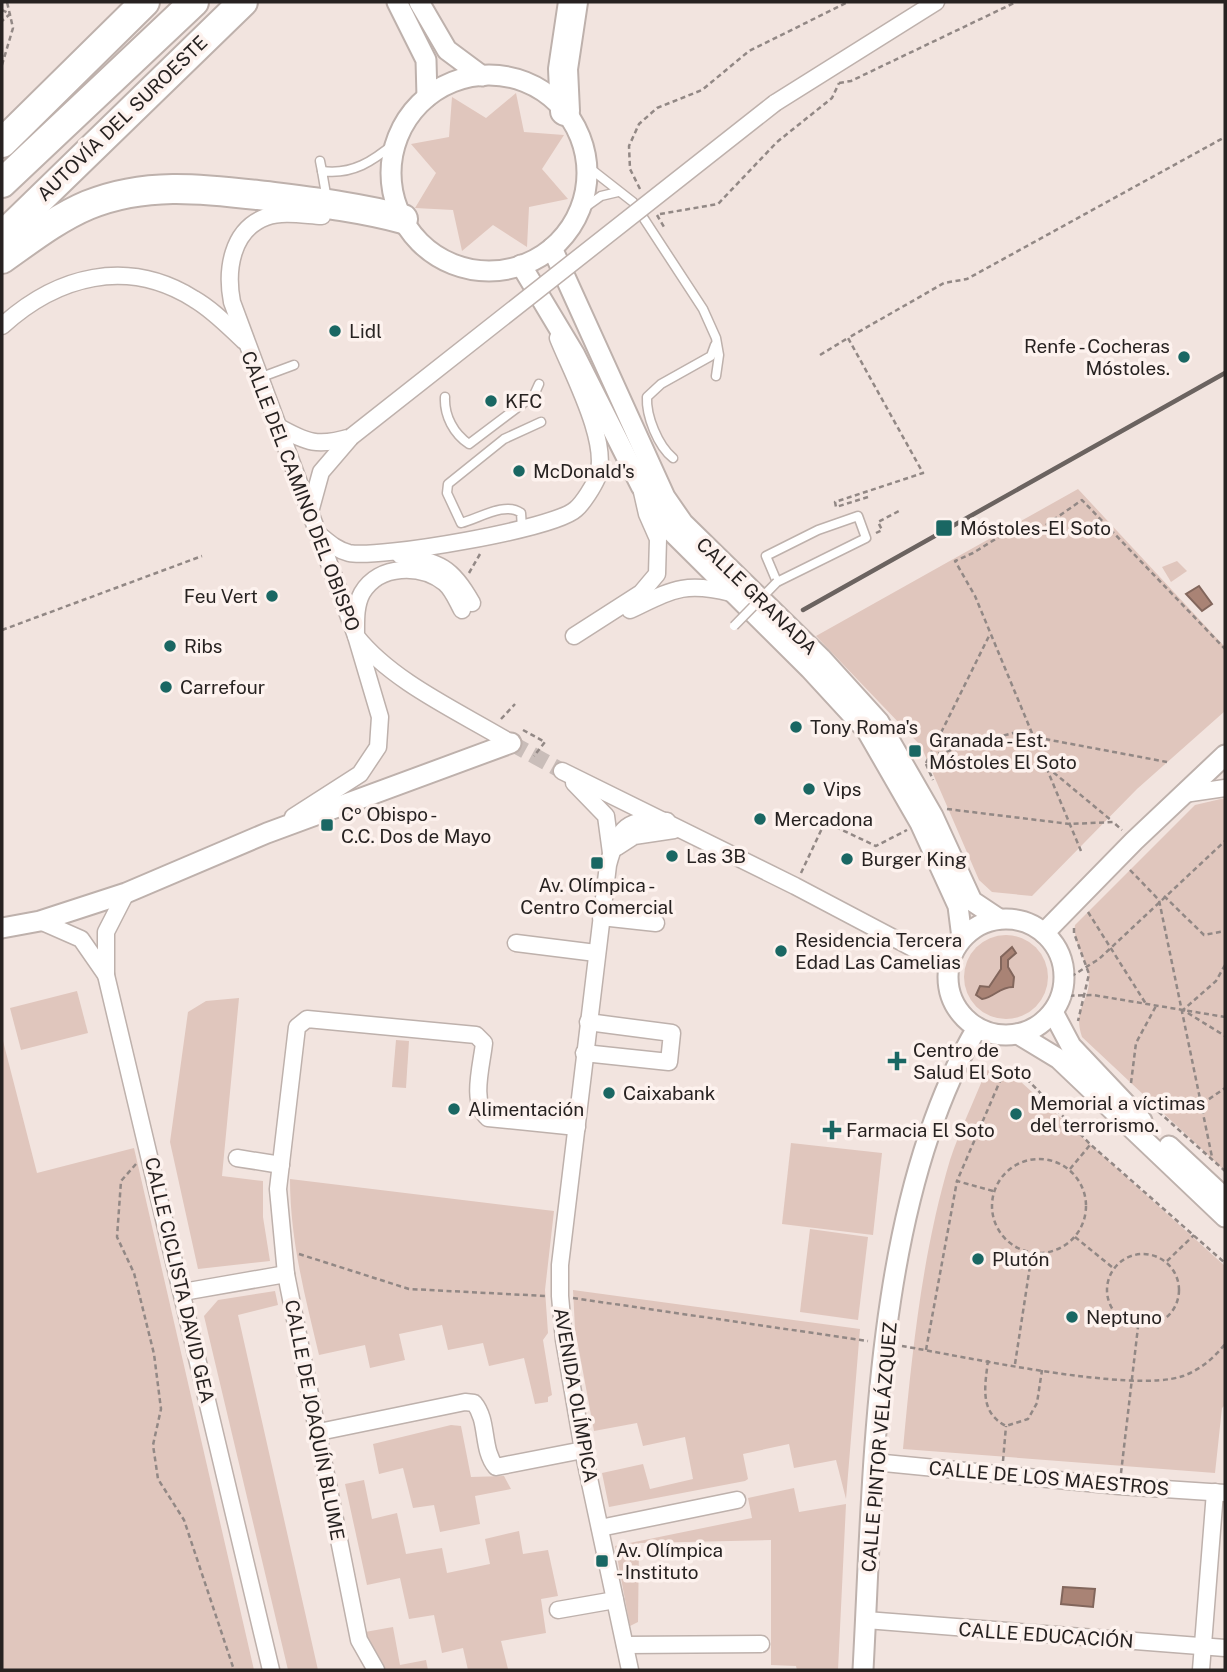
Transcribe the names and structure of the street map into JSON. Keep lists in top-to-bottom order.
{
  "streets": {
    "highway": ["AUTOVÍA DEL SUROESTE"],
    "street": [
      "CALLE DEL CAMINO DEL OBISPO",
      "CALLE GRANADA",
      "CALLE CICLISTA DAVID GEA",
      "AVENIDA OLÍMPICA",
      "CALLE DE JOAQUÍN BLUME",
      "CALLE PINTOR VELÁZQUEZ",
      "CALLE DE LOS MAESTROS",
      "CALLE EDUCACIÓN"
    ]
  },
  "crossings": [
    ["CALLE GRANADA", "CALLE PINTOR VELÁZQUEZ"],
    ["AVENIDA OLÍMPICA", "CALLE DE JOAQUÍN BLUME"],
    ["CALLE PINTOR VELÁZQUEZ", "CALLE DE LOS MAESTROS"],
    ["CALLE PINTOR VELÁZQUEZ", "CALLE EDUCACIÓN"]
  ],
  "places": {
    "other": [
      "Lidl",
      "Renfe - Cocheras Móstoles.",
      "KFC",
      "McDonald's",
      "Feu Vert",
      "Ribs",
      "Carrefour",
      "Tony Roma's",
      "Vips",
      "Mercadona",
      "Las 3B",
      "Burger King",
      "Residencia Tercera Edad Las Camelias",
      "Caixabank",
      "Alimentación",
      "Memorial a víctimas del terrorismo.",
      "Plutón",
      "Neptuno"
    ],
    "transit": [
      "Móstoles-El Soto",
      "Granada - Est. Móstoles El Soto",
      "Cº Obispo - C.C. Dos de Mayo",
      "Av. Olímpica - Centro Comercial",
      "Av. Olímpica - Instituto"
    ],
    "health": ["Centro de Salud El Soto", "Farmacia El Soto"]
  }
}
